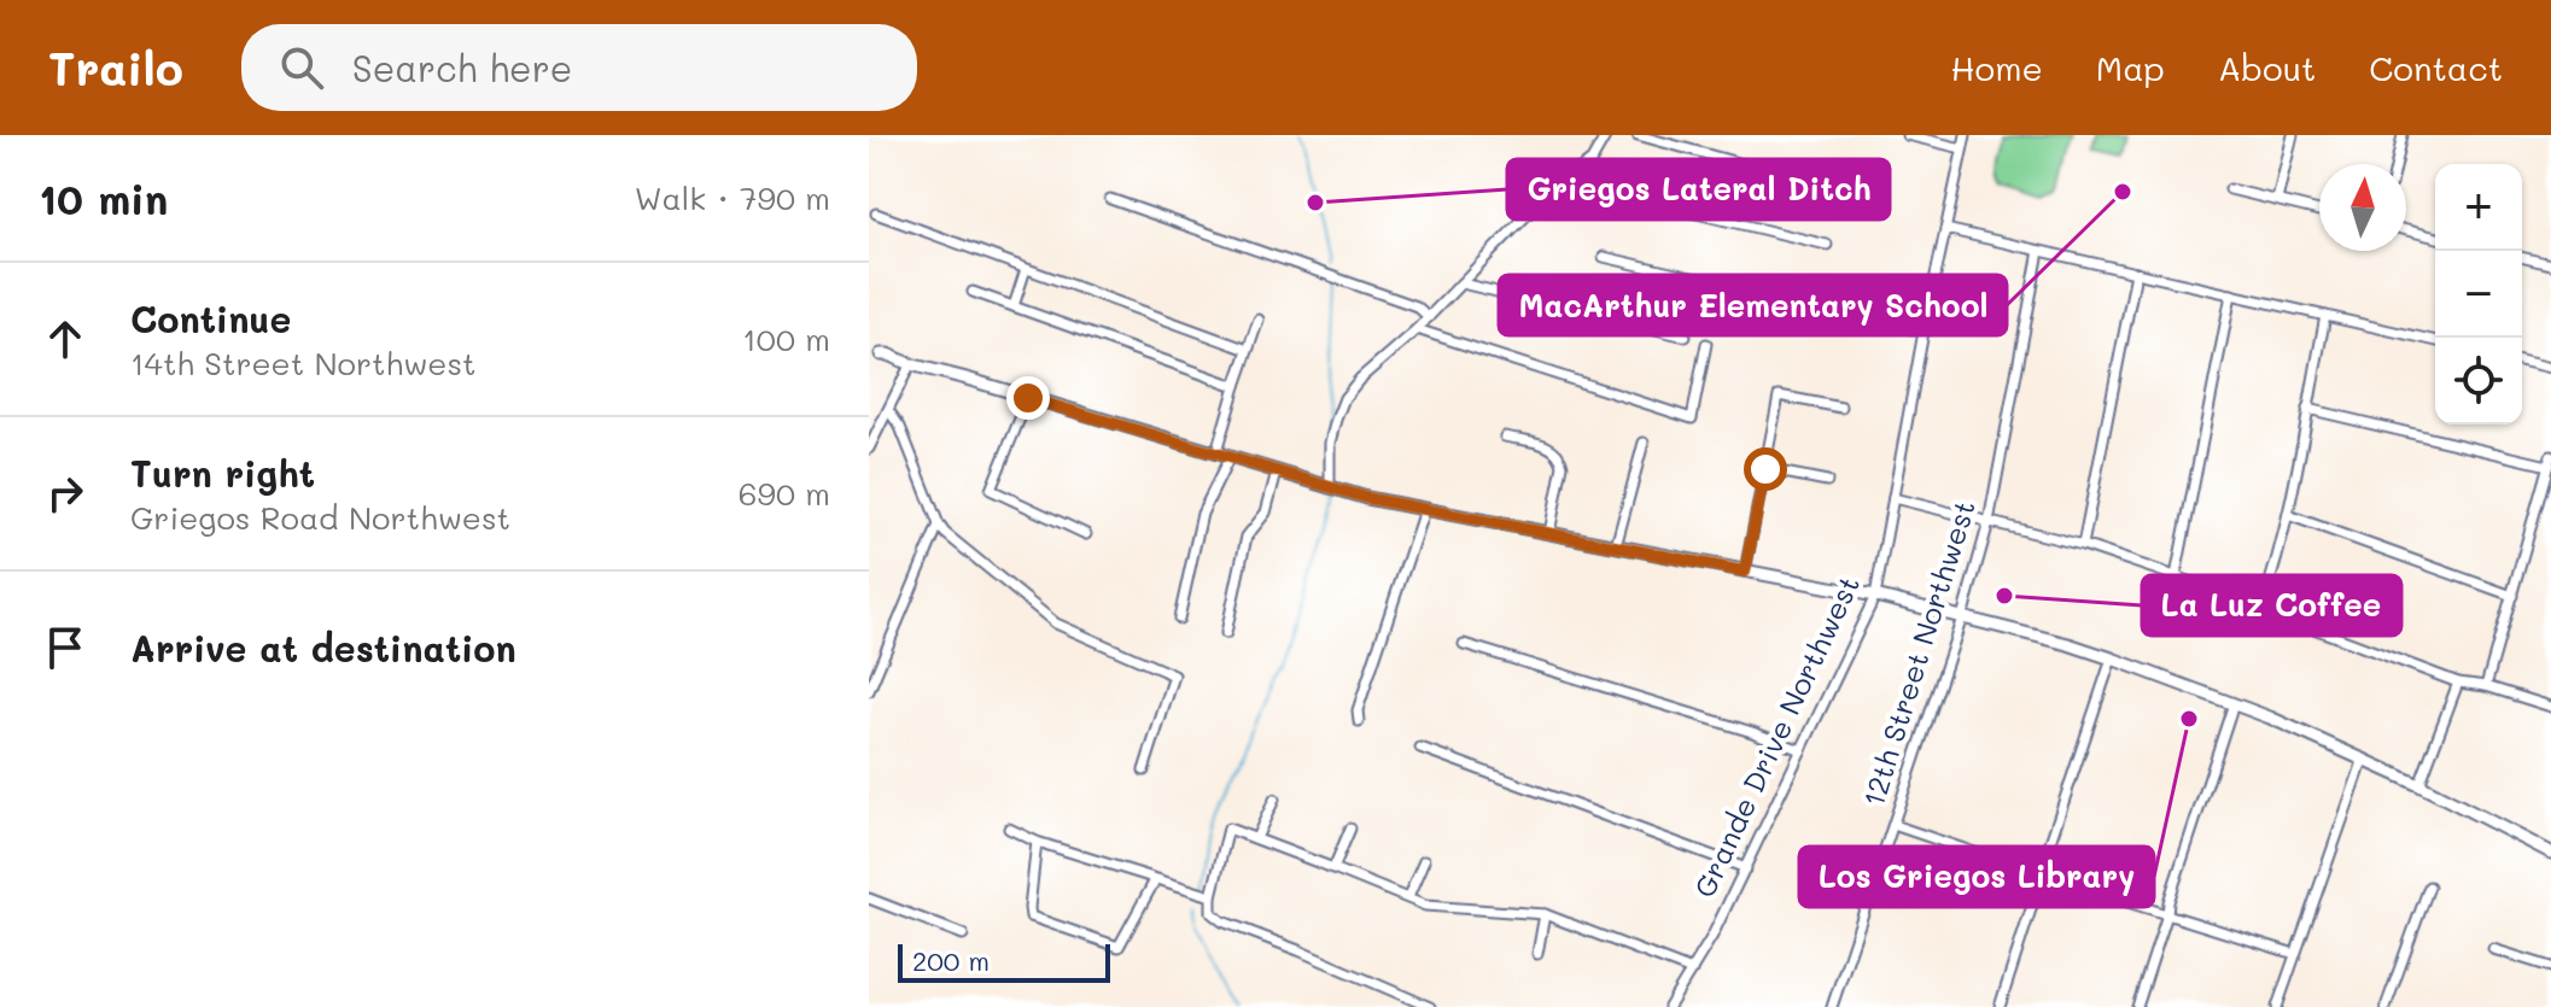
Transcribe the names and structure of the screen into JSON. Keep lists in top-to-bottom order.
{
  "streets": {
    "street": ["12th Street Northwest", "Grande Drive Northwest"]
  },
  "places": [
    "MacArthur Elementary School",
    "Griegos Lateral Ditch",
    "La Luz Coffee",
    "Los Griegos Library"
  ],
  "scale_bar": "200 m",
  "north": "top",
  "page": {
    "header": "Trailo",
    "search": "Search here",
    "nav": [
      "Home",
      "Map",
      "About",
      "Contact"
    ],
    "heading": ["10 min", "Walk · 790 m"],
    "map_buttons": ["+", "−"],
    "list": [
      ["Continue", "14th Street Northwest", "100 m"],
      ["Turn right", "Griegos Road Northwest", "690 m"],
      "Arrive at destination"
    ],
    "scale": "200 m"
  }
}
